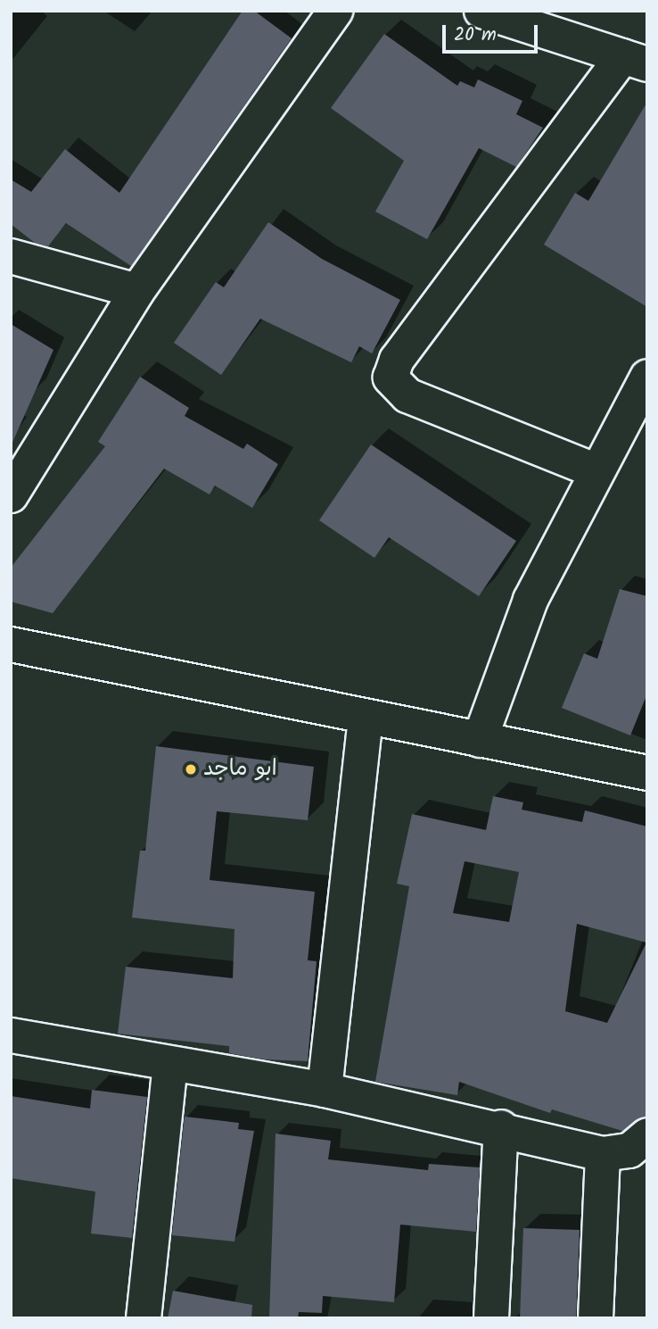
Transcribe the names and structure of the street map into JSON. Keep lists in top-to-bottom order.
{
  "places": ["ابو ماجد"],
  "scale_bar": "20 m"
}
